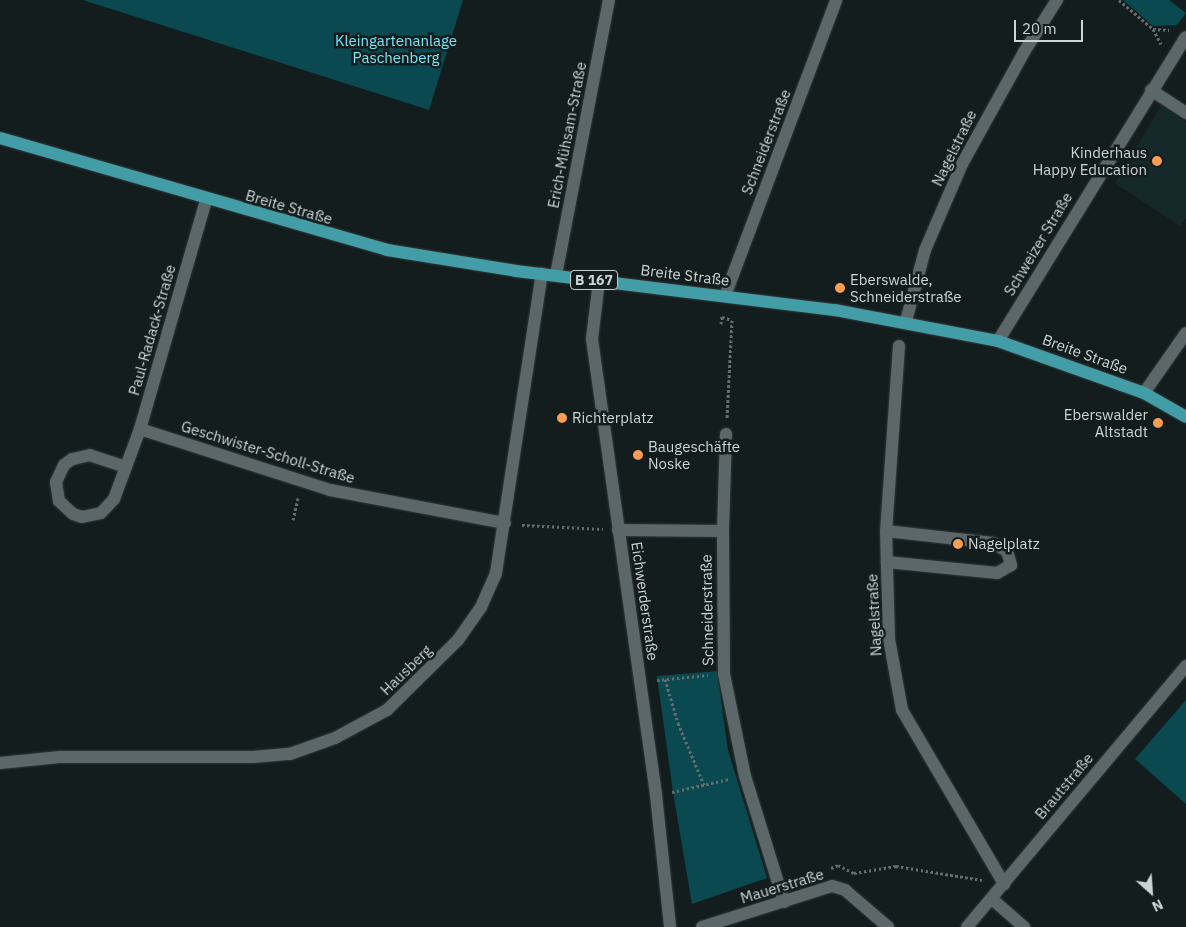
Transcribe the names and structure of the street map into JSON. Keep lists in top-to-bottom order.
{
  "streets": {
    "main road": ["Breite Straße", "B 167"],
    "street": [
      "Erich-Mühsam-Straße",
      "Schneiderstraße",
      "Nagelstraße",
      "Schweizer Straße",
      "Paul-Radack-Straße",
      "Geschwister-Scholl-Straße",
      "Eichwerderstraße",
      "Hausberg",
      "Brautstraße",
      "Mauerstraße"
    ]
  },
  "crossings": [
    ["Erich-Mühsam-Straße", "Breite Straße"],
    ["Schneiderstraße", "Breite Straße"],
    ["Schneiderstraße", "Mauerstraße"],
    ["Nagelstraße", "Breite Straße"],
    ["Nagelstraße", "Brautstraße"],
    ["Breite Straße", "Schweizer Straße"],
    ["Breite Straße", "Paul-Radack-Straße"],
    ["Breite Straße", "Eichwerderstraße"],
    ["Breite Straße", "Hausberg"],
    ["Paul-Radack-Straße", "Geschwister-Scholl-Straße"],
    ["Geschwister-Scholl-Straße", "Hausberg"]
  ],
  "parks": ["Kleingartenanlage Paschenberg"],
  "places": [
    "Kinderhaus Happy Education",
    "Eberswalde, Schneiderstraße",
    "Richterplatz",
    "Eberswalder Altstadt",
    "Baugeschäfte Noske",
    "Nagelplatz"
  ],
  "scale_bar": "20 m",
  "north": "bottom right"
}
